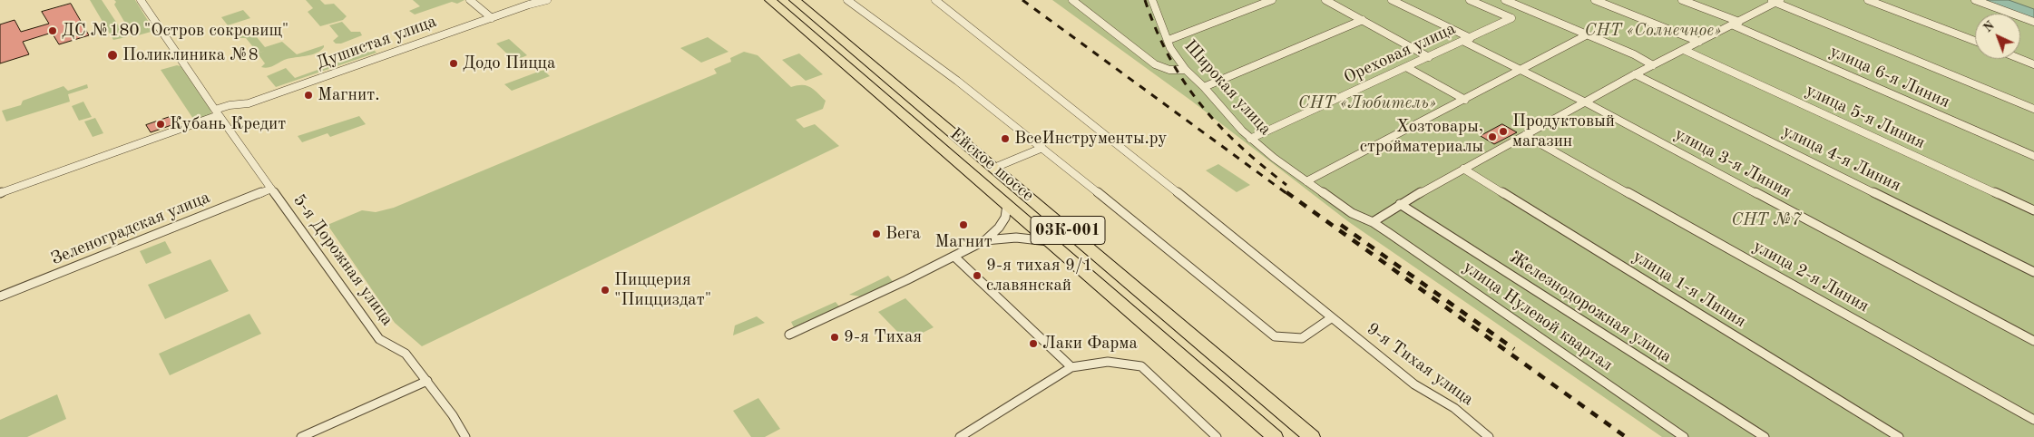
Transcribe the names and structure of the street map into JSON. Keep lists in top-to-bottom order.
{
  "streets": {
    "main road": ["Ейское шоссе", "03К-001"],
    "street": [
      "Душистая улица",
      "Ореховая улица",
      "улица 6-я Линия",
      "Широкая улица",
      "улица 5-я Линия",
      "улица 4-я Линия",
      "улица 3-я Линия",
      "Зеленоградская улица",
      "5-я Дорожная улица",
      "улица 2-я Линия",
      "улица 1-я Линия",
      "Железнодорожная улица",
      "улица Нулевой квартал",
      "9-я Тихая улица"
    ]
  },
  "crossings": [
    ["Душистая улица", "5-я Дорожная улица"],
    ["Ореховая улица", "Широкая улица"],
    ["Ореховая улица", "улица 3-я Линия"],
    ["Широкая улица", "улица Нулевой квартал"],
    ["Зеленоградская улица", "5-я Дорожная улица"]
  ],
  "parks": ["СНТ «Солнечное»", "СНТ «Любитель»", "СНТ №7"],
  "places": [
    "ДС №180 \"Остров сокровищ\"",
    "Поликлиника №8",
    "Додо Пицца",
    "Магнит.",
    "Кубань Кредит",
    "Продуктовый магазин",
    "Хозтовары, стройматериалы",
    "ВсеИнструменты.ру",
    "Магнит",
    "Вега",
    "9-я тихая 9/1 славянскай",
    "Пиццерия \"Пицциздат\"",
    "9-я Тихая",
    "Лаки Фарма"
  ],
  "north": "top left"
}
